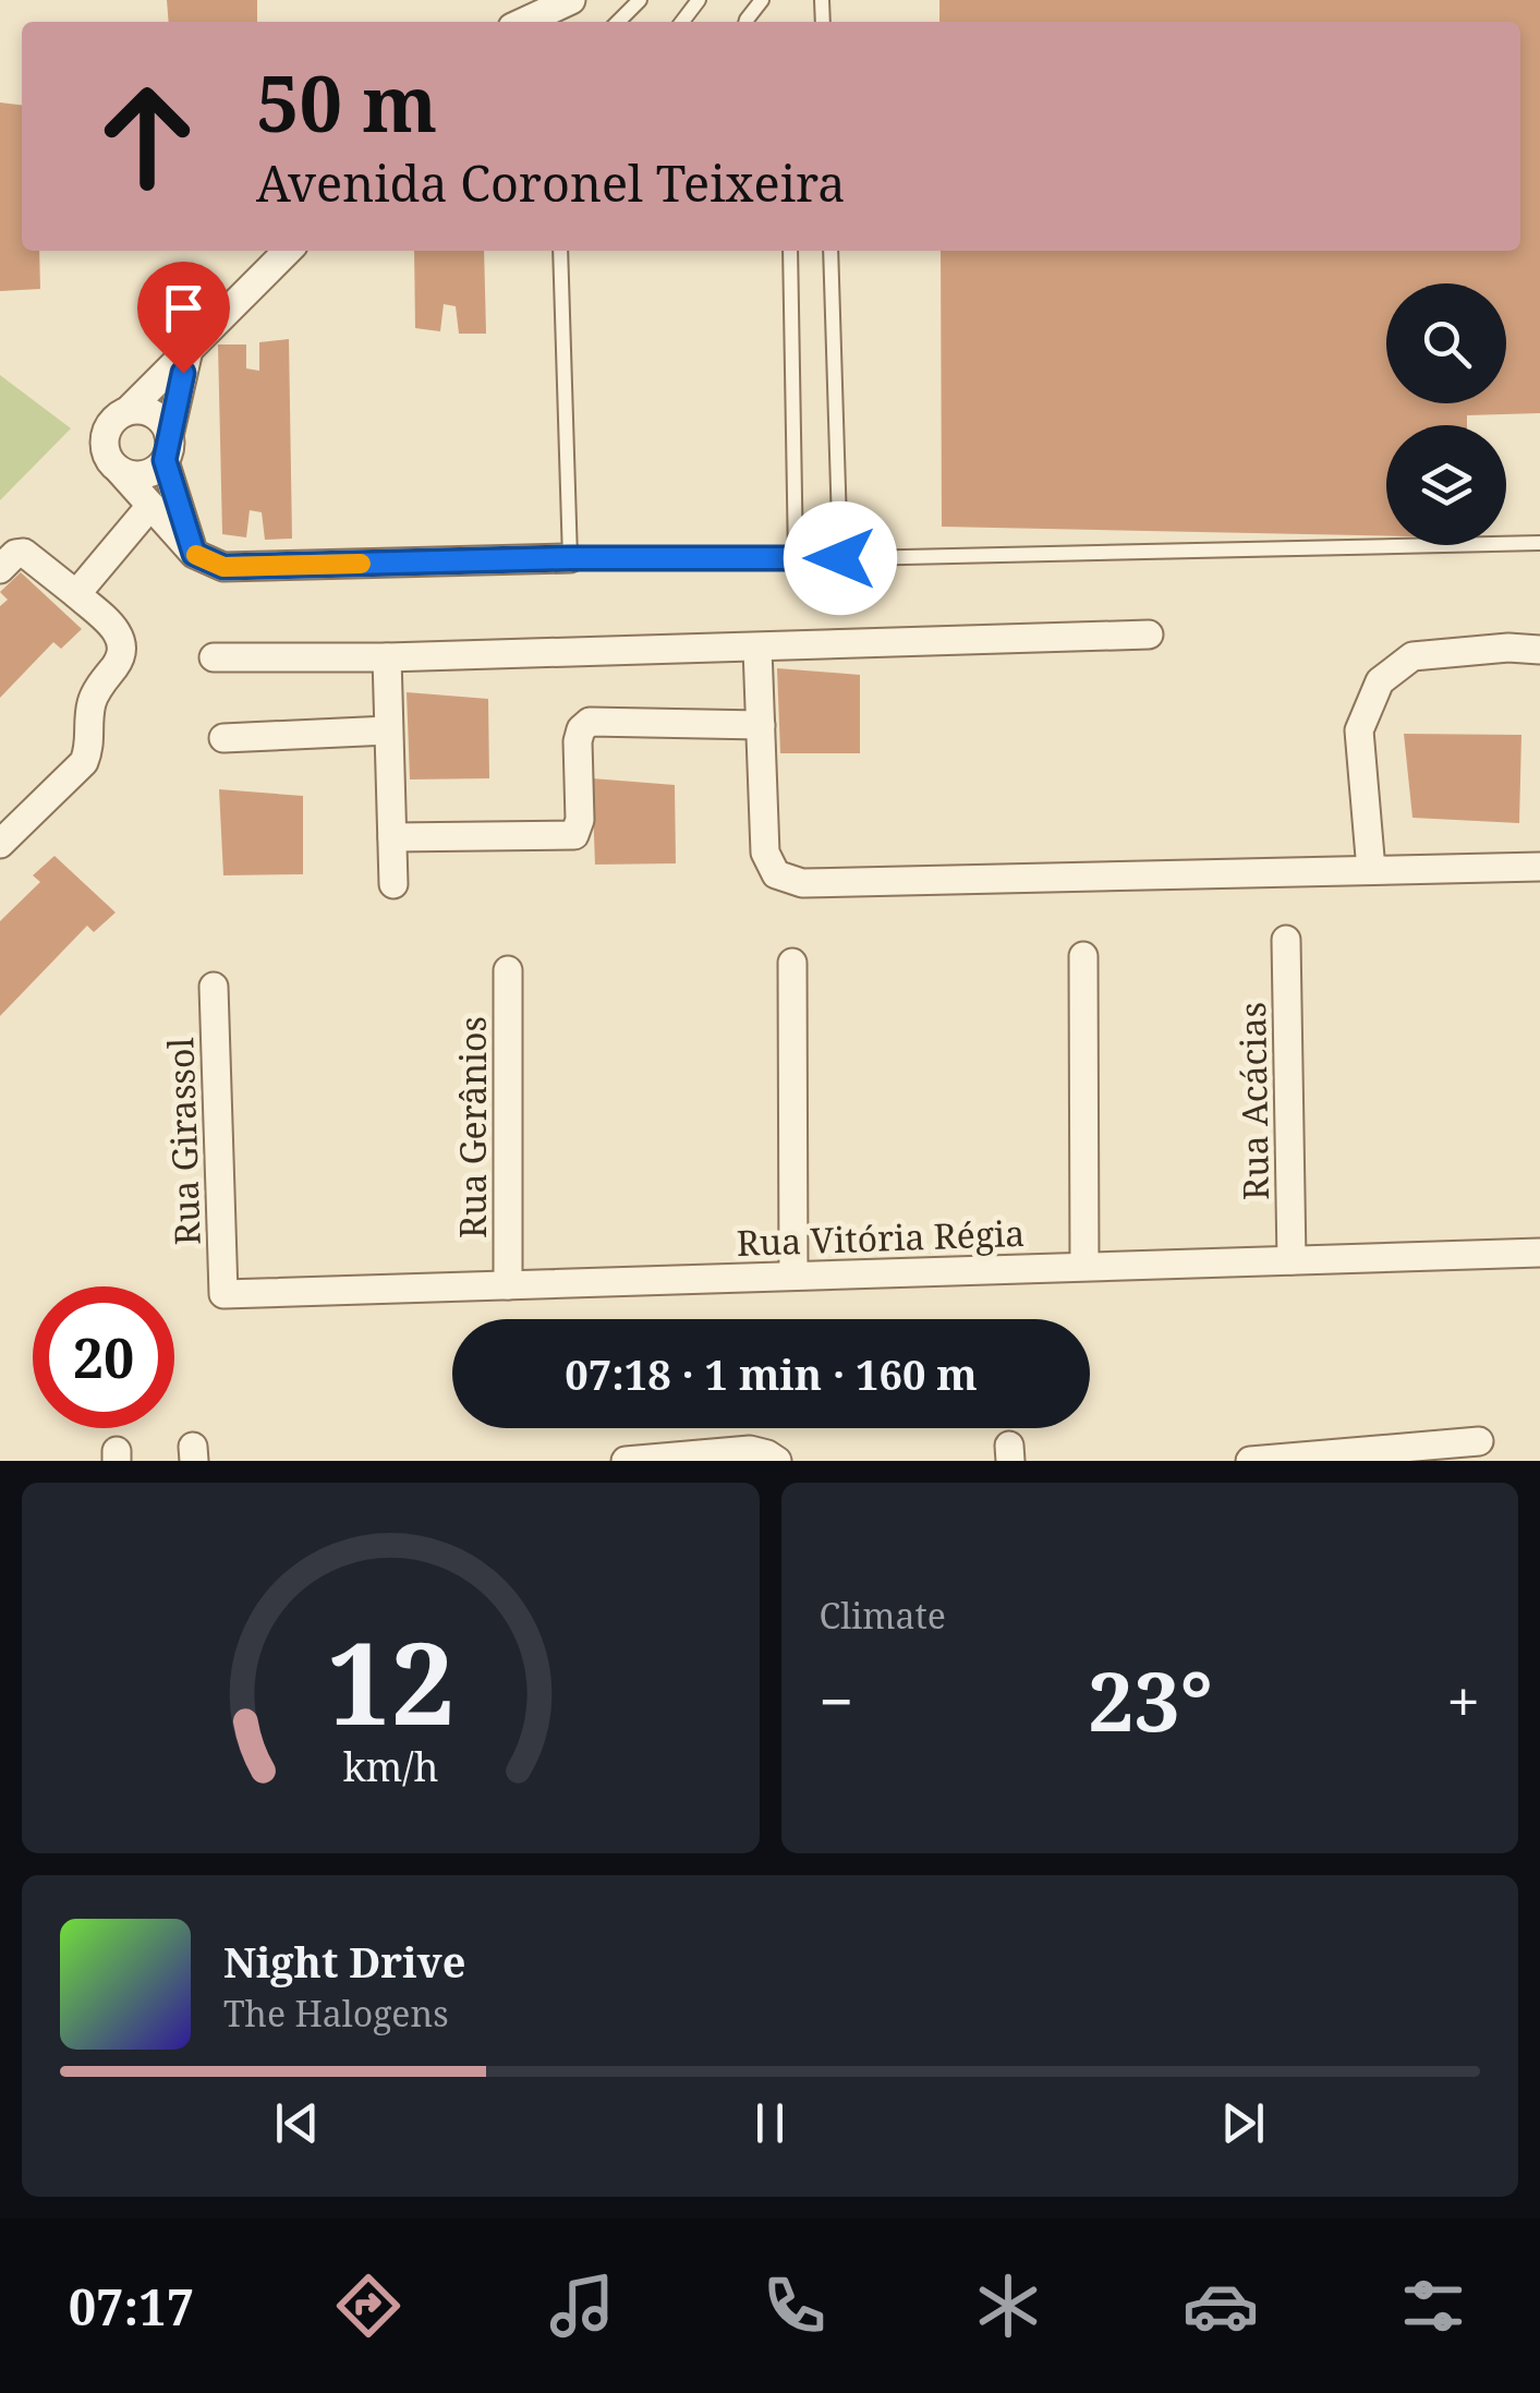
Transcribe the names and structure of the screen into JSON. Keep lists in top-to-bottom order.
{
  "streets": {
    "street": [
      "Rua Acácias",
      "Rua Gerânios",
      "Rua Girassol",
      "Rua Vitória Régia"
    ]
  },
  "crossings": [
    ["Rua Acácias", "Rua Vitória Régia"],
    ["Rua Gerânios", "Rua Vitória Régia"],
    ["Rua Girassol", "Rua Vitória Régia"]
  ],
  "page": {
    "turn": ["50 m", "Avenida Coronel Teixeira"],
    "limit": "20",
    "trip": "07:18 · 1 min · 160 m",
    "tile": "Climate",
    "heat": ["−", "23°", "+"],
    "song": ["Night Drive", "The Halogens"],
    "tabs": "07:17",
    "gauge": ["12", "km/h"]
  }
}
